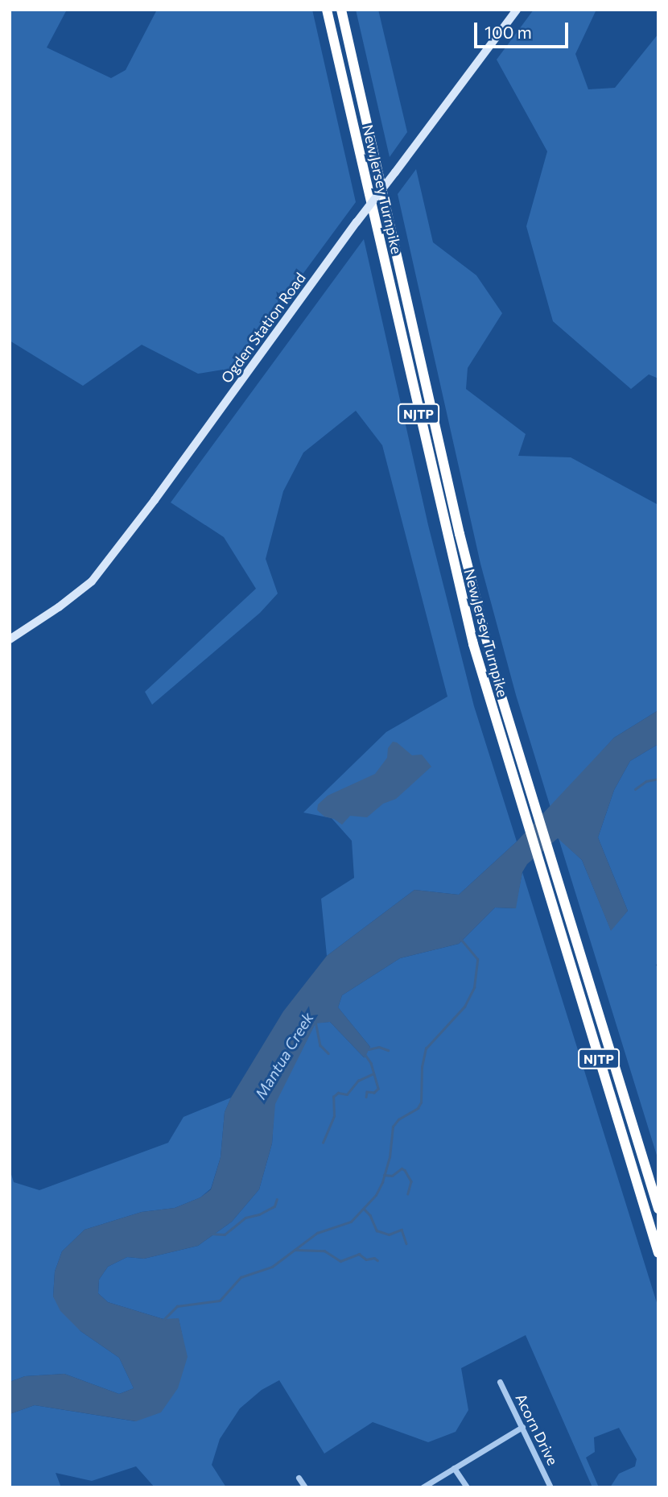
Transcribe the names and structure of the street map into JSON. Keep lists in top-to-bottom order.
{
  "streets": {
    "highway": ["New Jersey Turnpike", "NJTP"],
    "street": ["Ogden Station Road", "Acorn Drive"]
  },
  "water": ["Mantua Creek"],
  "scale_bar": "100 m"
}
